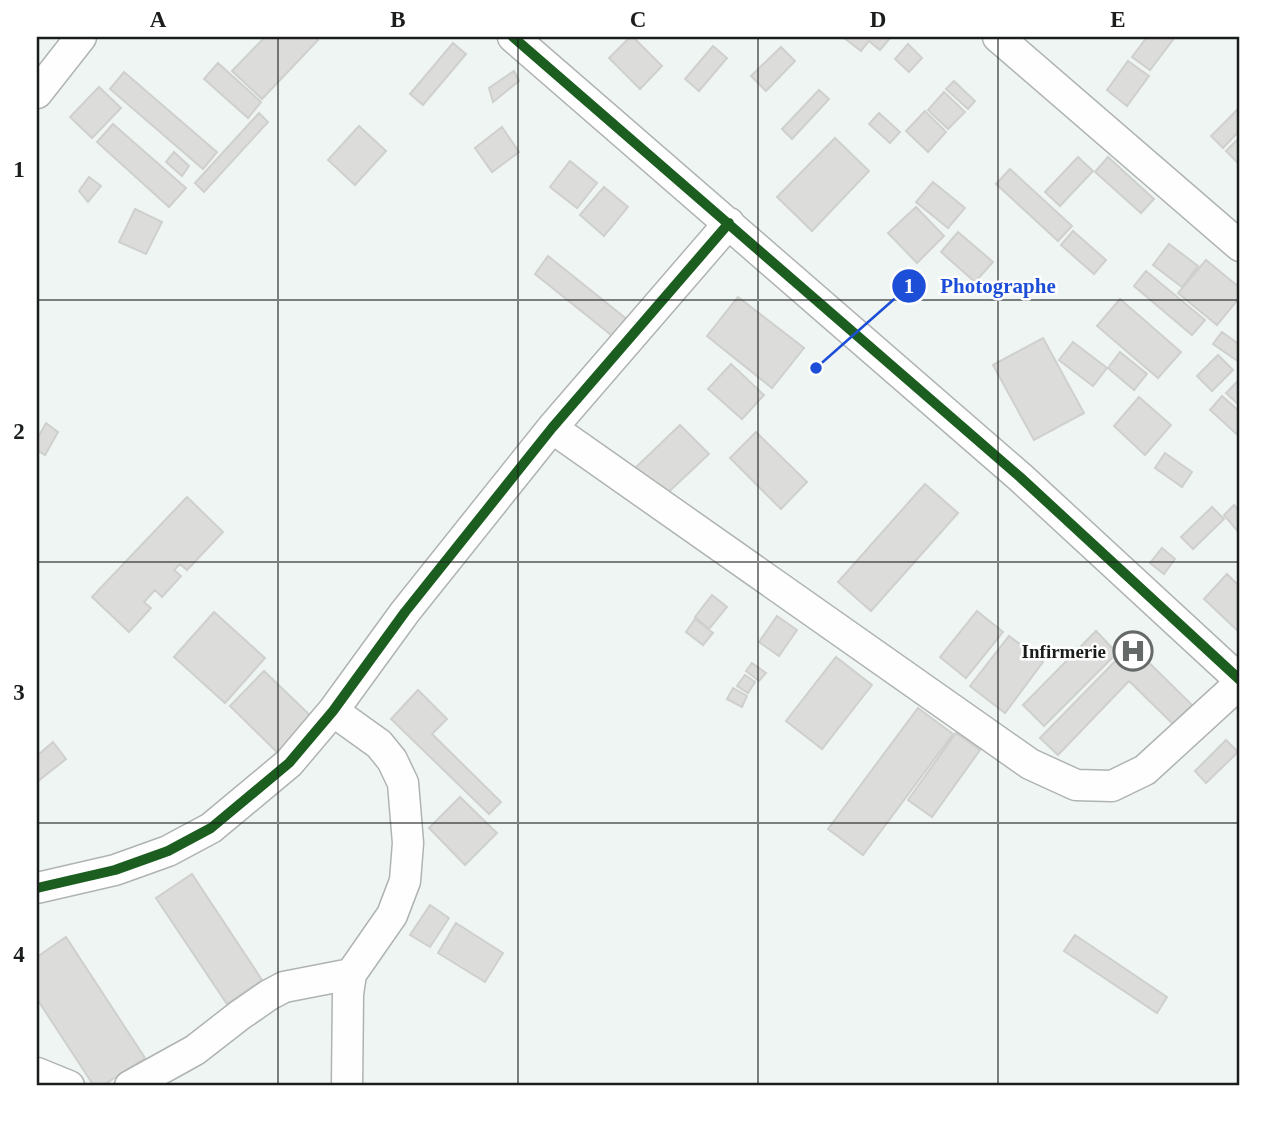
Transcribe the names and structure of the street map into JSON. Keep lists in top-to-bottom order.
{
  "places": {
    "other": ["Photographe"],
    "hospital": ["Infirmerie"]
  },
  "grid": {
    "columns": [
      "A",
      "B",
      "C",
      "D",
      "E"
    ],
    "rows": [
      "1",
      "2",
      "3",
      "4"
    ]
  }
}
